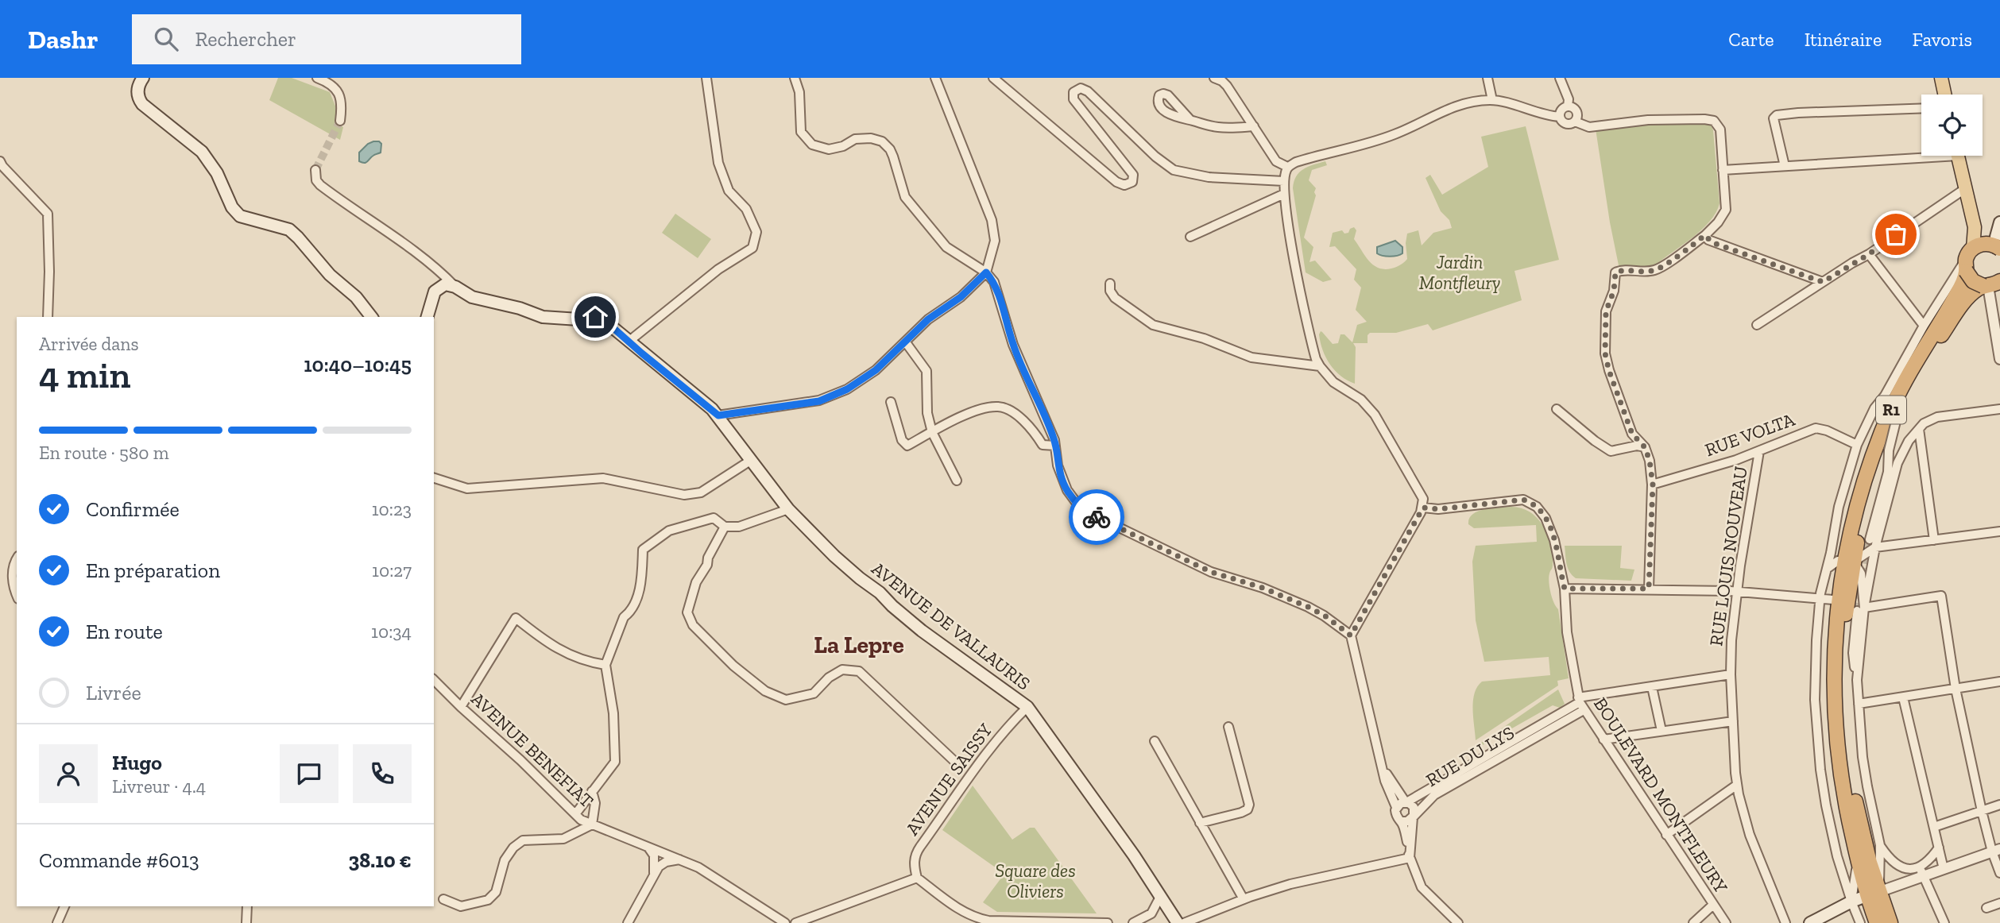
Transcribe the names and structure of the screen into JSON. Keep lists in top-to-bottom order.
{
  "streets": {
    "highway": ["R1"],
    "main road": ["AVENUE DE VALLAURIS"],
    "street": [
      "RUE VOLTA",
      "RUE LOUIS NOUVEAU",
      "AVENUE BENEFIAT",
      "RUE DU LYS",
      "AVENUE SAISSY",
      "BOULEVARD MONTFLEURY"
    ]
  },
  "crossings": [
    ["RUE VOLTA", "RUE LOUIS NOUVEAU"],
    ["AVENUE DE VALLAURIS", "AVENUE SAISSY"],
    ["RUE DU LYS", "BOULEVARD MONTFLEURY"]
  ],
  "districts": ["La Lepre"],
  "parks": ["Jardin Montfleury", "Square des Oliviers"],
  "page": {
    "header": "Dashr",
    "search": "Rechercher",
    "nav": ["Carte", "Itinéraire", "Favoris"],
    "heading": ["4 min", "Arrivée dans", "10:40–10:45"],
    "panel": [
      "Hugo",
      "Livreur · 4.4",
      "Commande #6013",
      "38.10 €"
    ],
    "bar": "En route · 580 m",
    "list": [
      ["Confirmée", "10:23"],
      ["En préparation", "10:27"],
      ["En route", "10:34"],
      "Livrée"
    ]
  }
}
